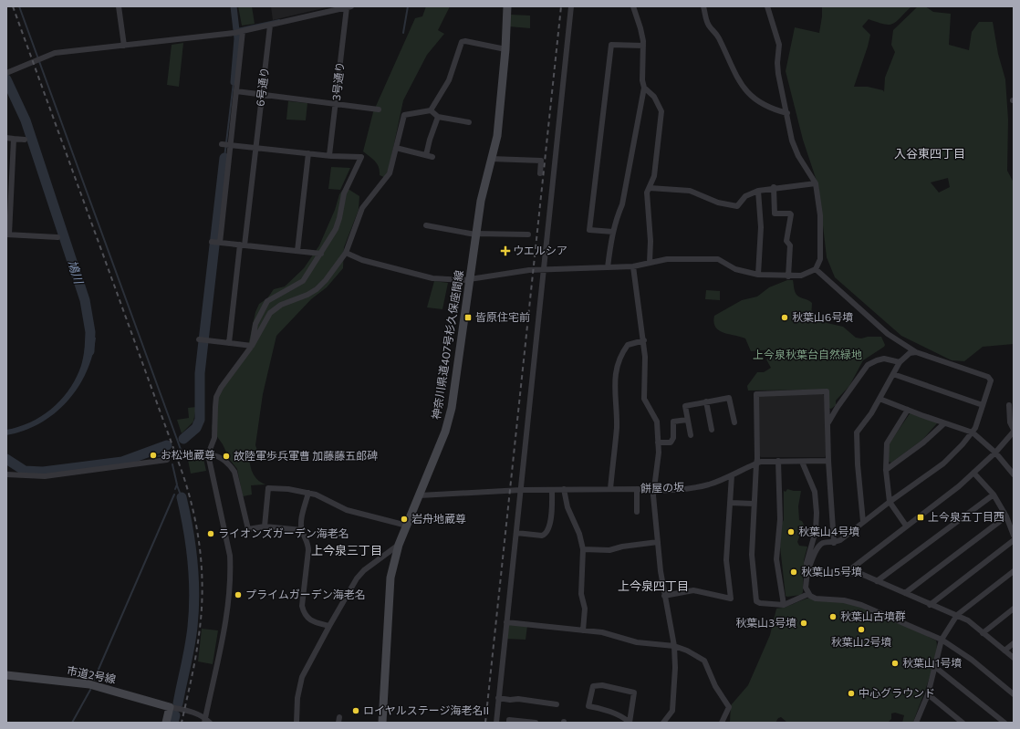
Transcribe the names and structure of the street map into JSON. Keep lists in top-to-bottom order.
{
  "streets": {
    "main road": ["神奈川県道407号杉久保座間線", "市道2号線"],
    "street": ["3号通り", "6号通り", "餅屋の坂"]
  },
  "crossings": [
    ["神奈川県道407号杉久保座間線", "餅屋の坂"]
  ],
  "districts": ["入谷東四丁目", "上今泉三丁目", "上今泉四丁目"],
  "water": ["鳩川"],
  "parks": ["上今泉秋葉台自然緑地"],
  "places": {
    "health": ["ウエルシア"],
    "transit": ["皆原住宅前", "上今泉五丁目西"],
    "other": [
      "秋葉山6号墳",
      "お松地蔵尊",
      "故陸軍歩兵軍曹 加藤藤五郎碑",
      "岩舟地蔵尊",
      "秋葉山4号墳",
      "ライオンズガーデン海老名",
      "秋葉山5号墳",
      "プライムガーデン海老名",
      "秋葉山古墳群",
      "秋葉山3号墳",
      "秋葉山2号墳",
      "秋葉山1号墳",
      "中心グラウンド",
      "ロイヤルステージ海老名II"
    ]
  }
}
